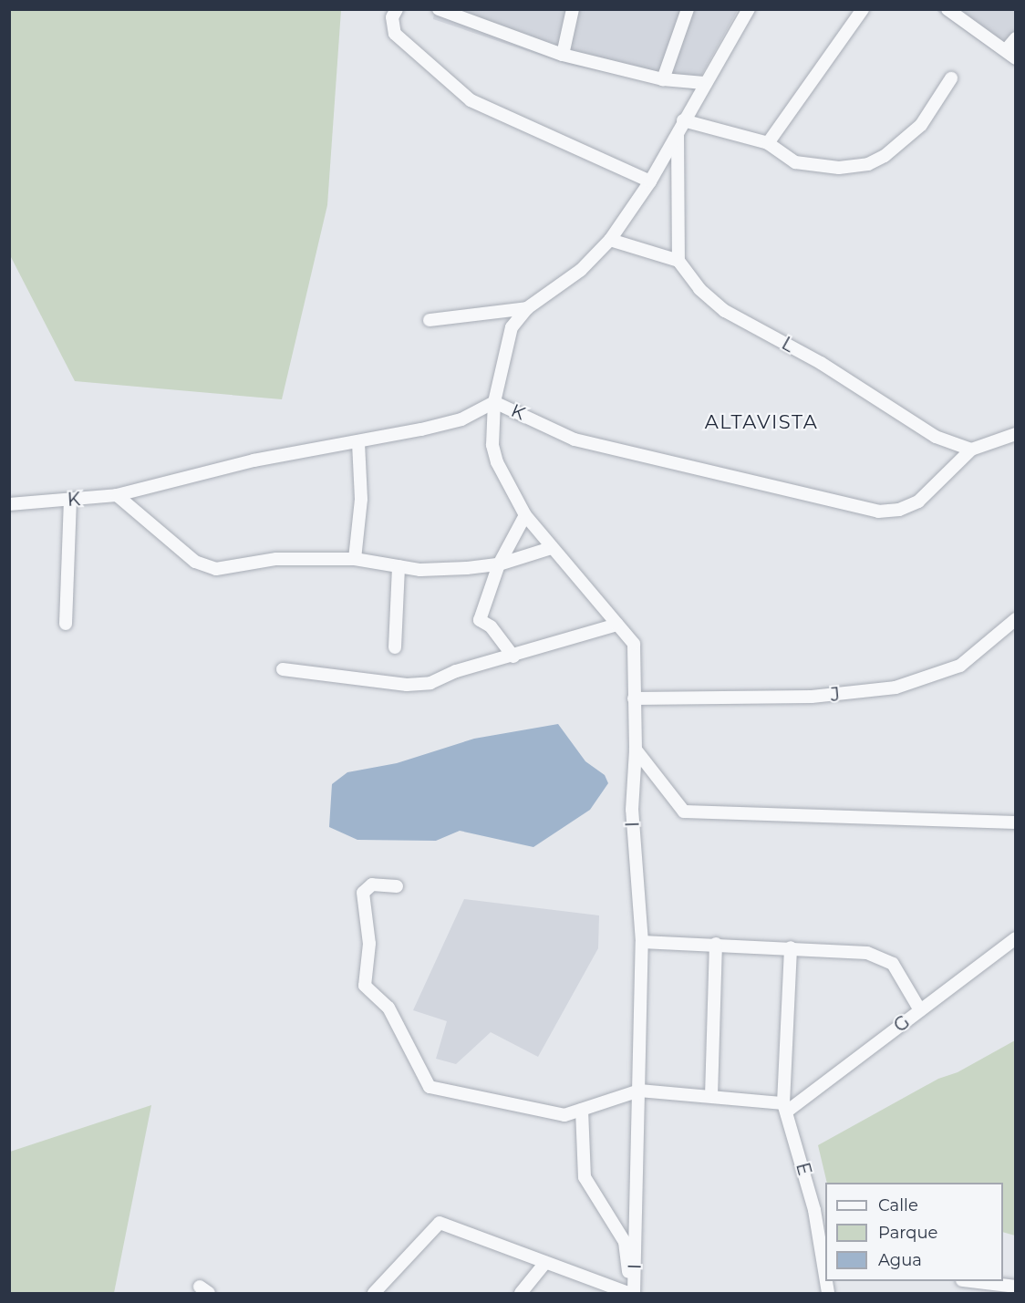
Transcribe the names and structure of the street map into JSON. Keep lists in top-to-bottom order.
{
  "streets": {
    "street": [
      "L",
      "K",
      "J",
      "I",
      "G",
      "E"
    ]
  },
  "crossings": [
    ["L", "K"],
    ["K", "I"],
    ["J", "I"],
    ["G", "E"]
  ],
  "districts": ["ALTAVISTA"],
  "legend": ["Calle", "Parque", "Agua"]
}
